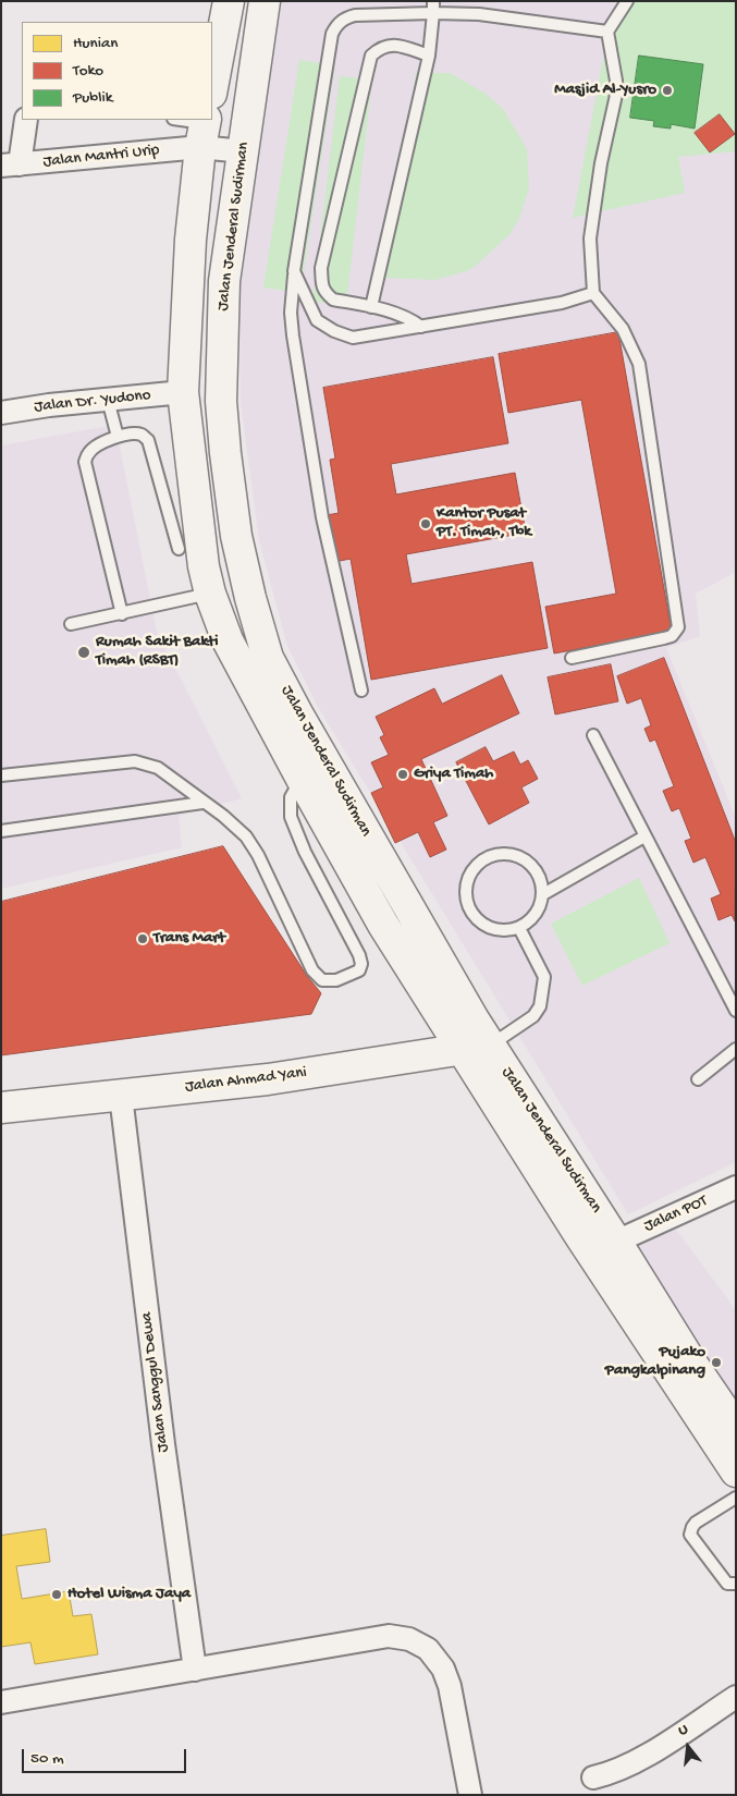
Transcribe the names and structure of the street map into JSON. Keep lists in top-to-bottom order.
{
  "streets": {
    "main road": ["Jalan Jenderal Sudirman", "Jalan Ahmad Yani"],
    "street": [
      "Jalan Mantri Urip",
      "Jalan Dr. Yudono",
      "Jalan POT",
      "Jalan Sanggul Dewa"
    ]
  },
  "crossings": [
    ["Jalan Mantri Urip", "Jalan Jenderal Sudirman"],
    ["Jalan Jenderal Sudirman", "Jalan Dr. Yudono"],
    ["Jalan Jenderal Sudirman", "Jalan Ahmad Yani"],
    ["Jalan Jenderal Sudirman", "Jalan POT"],
    ["Jalan Ahmad Yani", "Jalan Sanggul Dewa"]
  ],
  "places": [
    "Masjid Al-Yusro",
    "Kantor Pusat PT. Timah, Tbk",
    "Rumah Sakit Bakti Timah (RSBT)",
    "Griya Timah",
    "Trans Mart",
    "Pujako Pangkalpinang",
    "Hotel Wisma Jaya"
  ],
  "legend": ["Hunian", "Toko", "Publik"],
  "scale_bar": "50 m",
  "north": "top"
}
